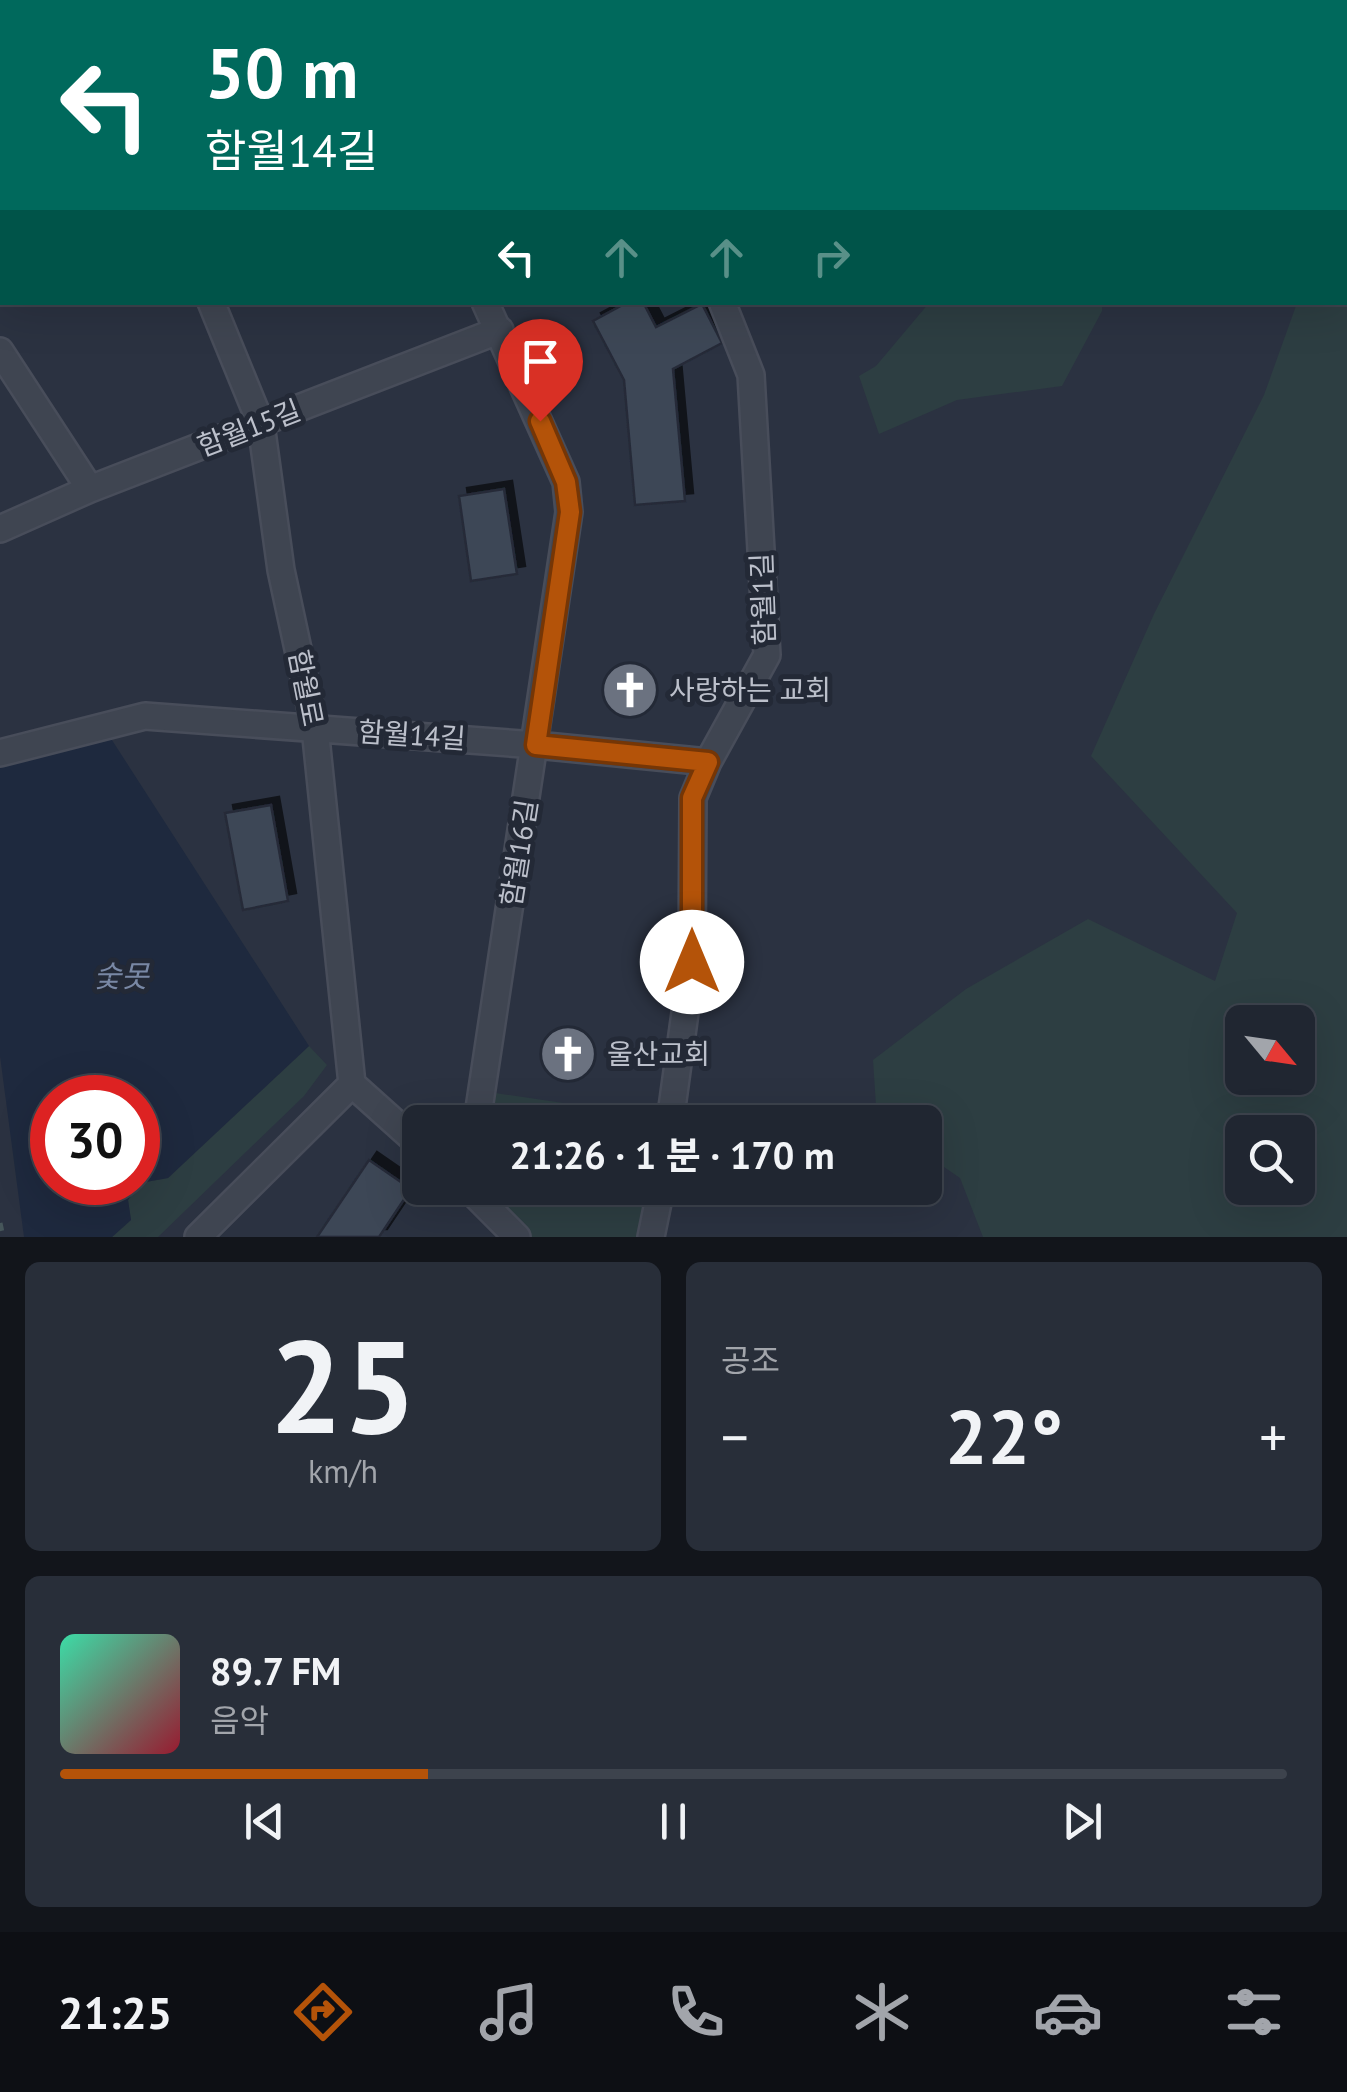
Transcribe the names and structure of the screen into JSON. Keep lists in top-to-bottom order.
{
  "streets": {
    "street": [
      "함월15길",
      "함월1길",
      "함월로",
      "함월14길",
      "함월16길"
    ]
  },
  "crossings": [
    ["함월15길", "함월로"],
    ["함월15길", "함월16길"],
    ["함월1길", "함월14길"],
    ["함월로", "함월14길"],
    ["함월14길", "함월16길"]
  ],
  "water": ["숯못"],
  "places": {
    "church": ["사랑하는 교회", "울산교회"]
  },
  "north": "bottom right",
  "page": {
    "turn": ["50 m", "함월14길"],
    "limit": "30",
    "trip": "21:26 · 1 분 · 170 m",
    "tile": [
      ["25", "km/h"],
      "공조"
    ],
    "heat": ["−", "22°", "+"],
    "song": ["89.7 FM", "음악"],
    "tabs": "21:25"
  }
}
